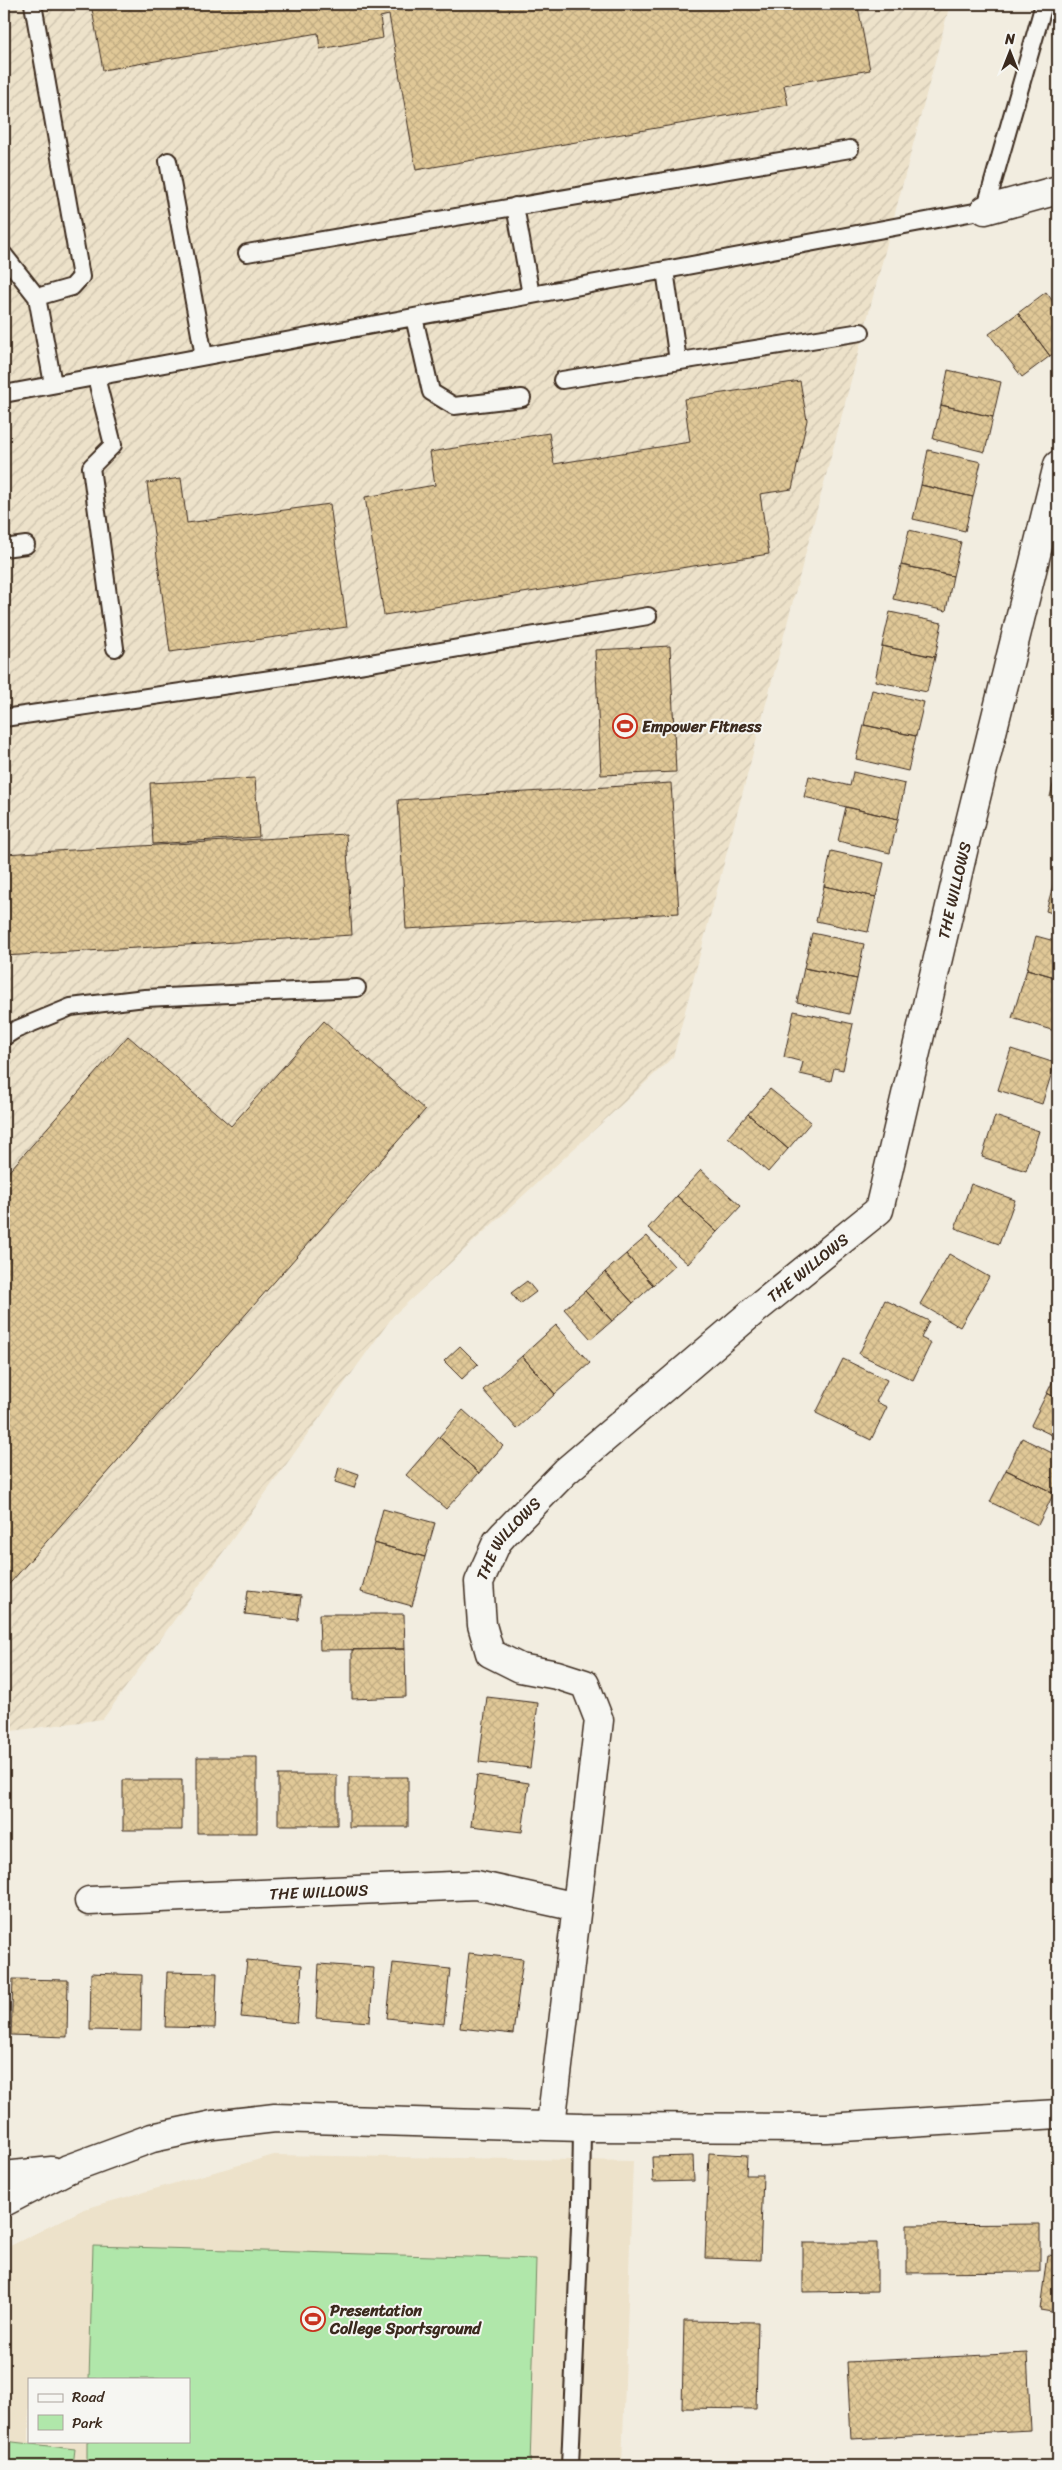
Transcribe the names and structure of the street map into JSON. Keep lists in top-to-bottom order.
{
  "streets": {
    "street": ["THE WILLOWS"]
  },
  "places": {
    "sports": ["Empower Fitness", "Presentation College Sportsground"]
  },
  "legend": ["Road", "Park"],
  "north": "top"
}
